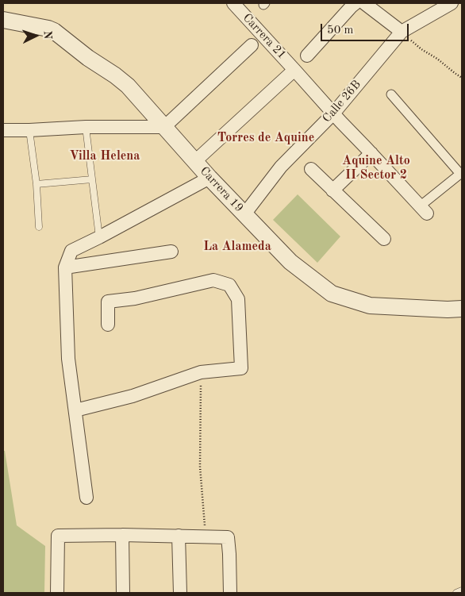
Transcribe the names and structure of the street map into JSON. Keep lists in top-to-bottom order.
{
  "streets": {
    "street": ["Carrera 21", "Calle 26B", "Carrera 19"]
  },
  "crossings": [
    ["Carrera 21", "Calle 26B"],
    ["Calle 26B", "Carrera 19"]
  ],
  "districts": [
    "Torres de Aquine",
    "Villa Helena",
    "Aquine Alto II Sector 2",
    "La Alameda"
  ],
  "scale_bar": "50 m",
  "north": "right"
}
